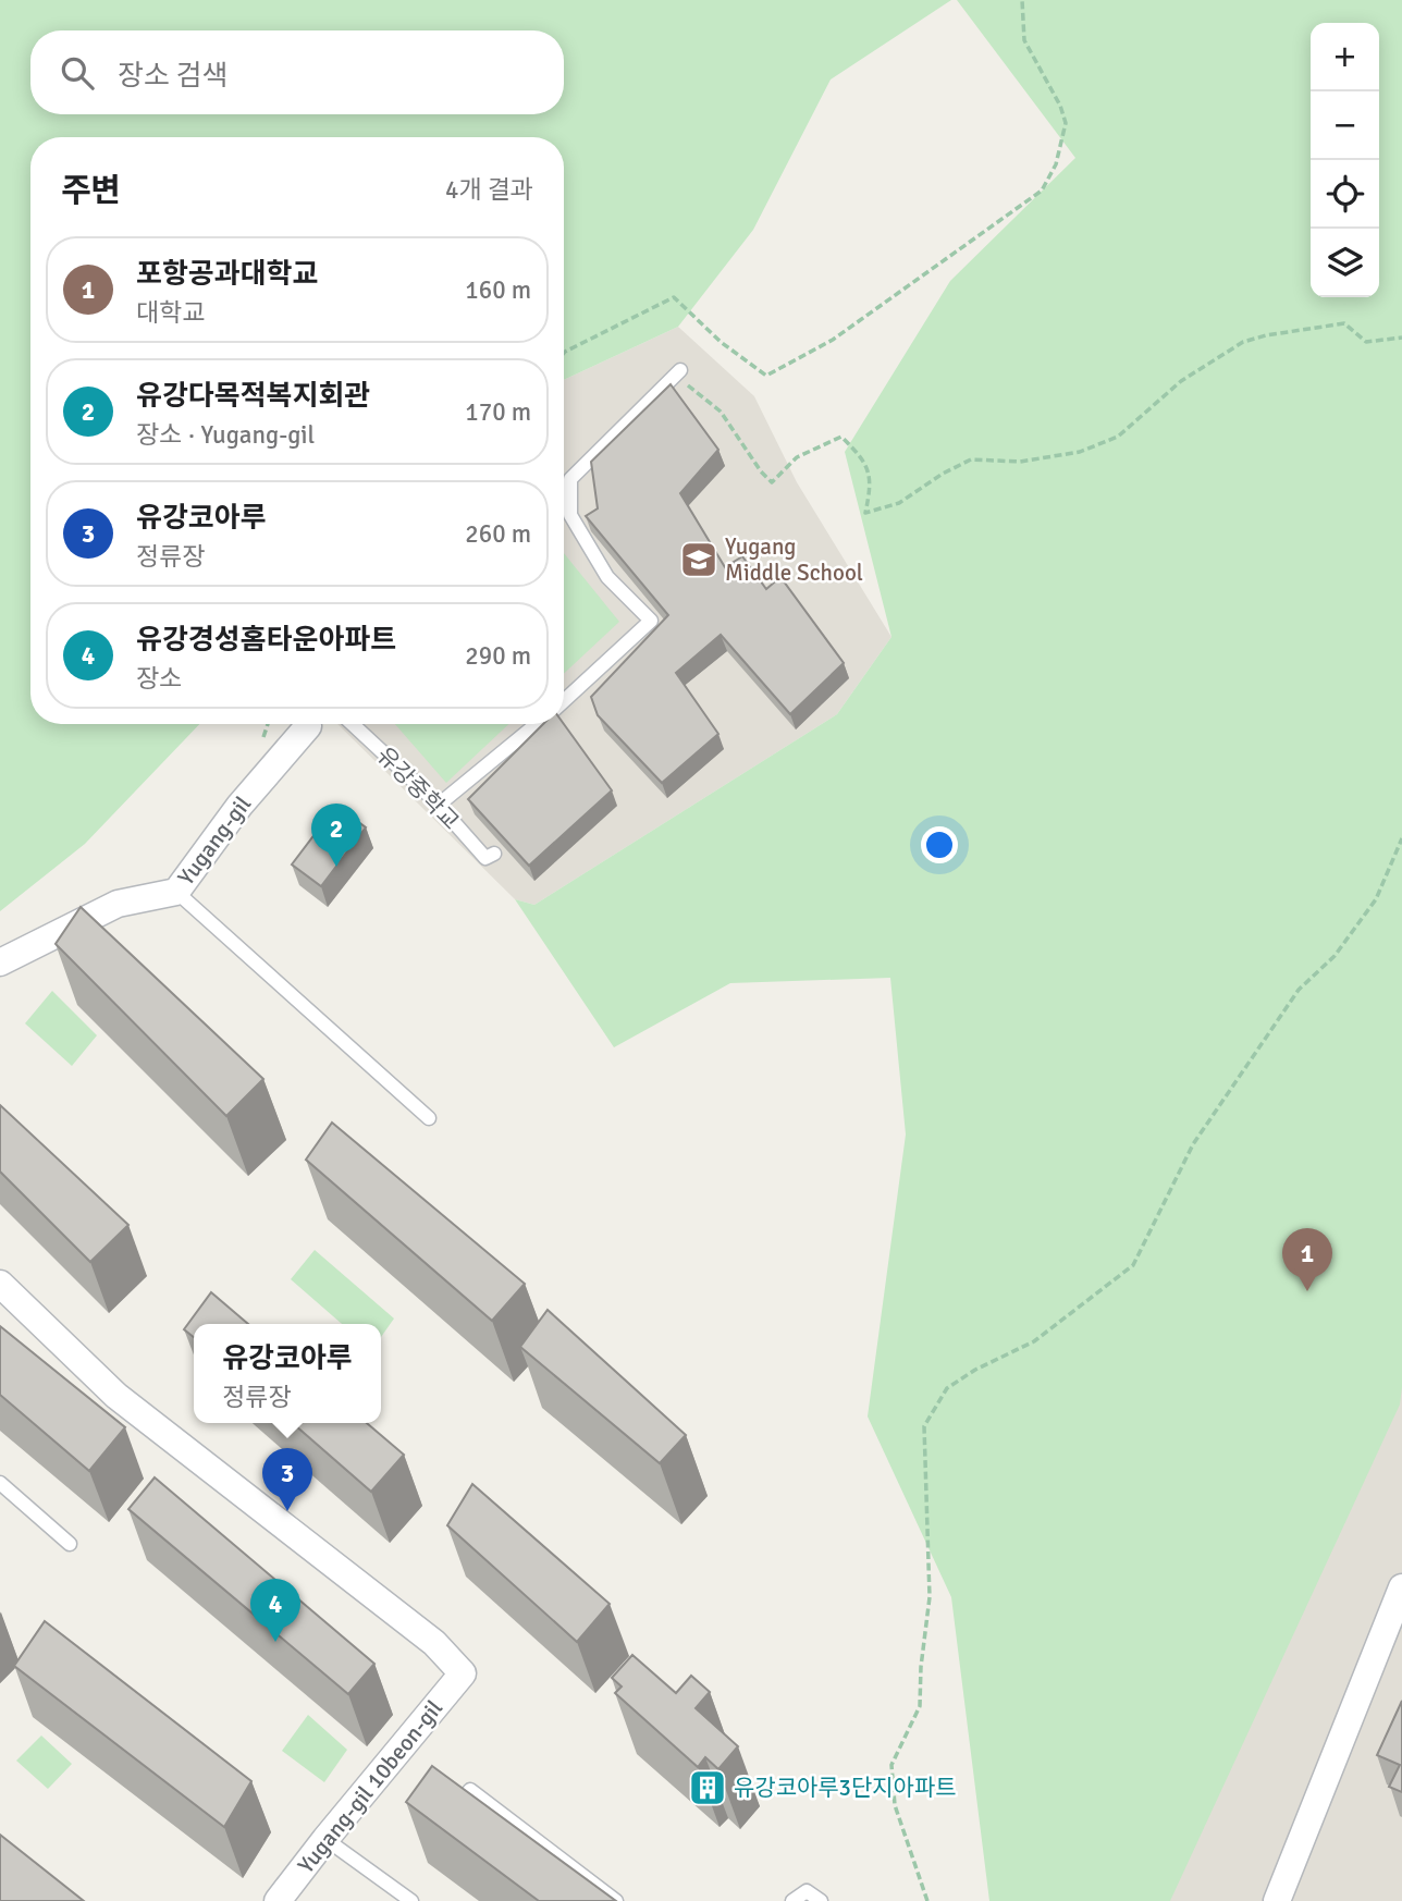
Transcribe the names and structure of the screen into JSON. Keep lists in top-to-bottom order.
{
  "streets": {
    "street": ["Yugang-gil", "Yugang-gil 10beon-gil"],
    "lane": ["유강중학교"]
  },
  "places": {
    "school or university": ["Yugang Middle School"],
    "building": ["유강코아루3단지아파트"]
  },
  "page": {
    "map_buttons": ["+", "−"],
    "search": "장소 검색",
    "heading": ["주변", "4개 결과"],
    "list": [
      {
        "mark": "1",
        "name": "포항공과대학교",
        "note": "대학교",
        "value": "160 m"
      },
      {
        "mark": "2",
        "name": "유강다목적복지회관",
        "note": "장소 · Yugang-gil",
        "value": "170 m"
      },
      {
        "mark": "3",
        "name": "유강코아루",
        "note": "정류장",
        "value": "260 m"
      },
      {
        "mark": "4",
        "name": "유강경성홈타운아파트",
        "note": "장소",
        "value": "290 m"
      }
    ],
    "pins": [
      "2",
      "1",
      "3",
      "4"
    ],
    "popup": ["유강코아루", "정류장"]
  }
}
